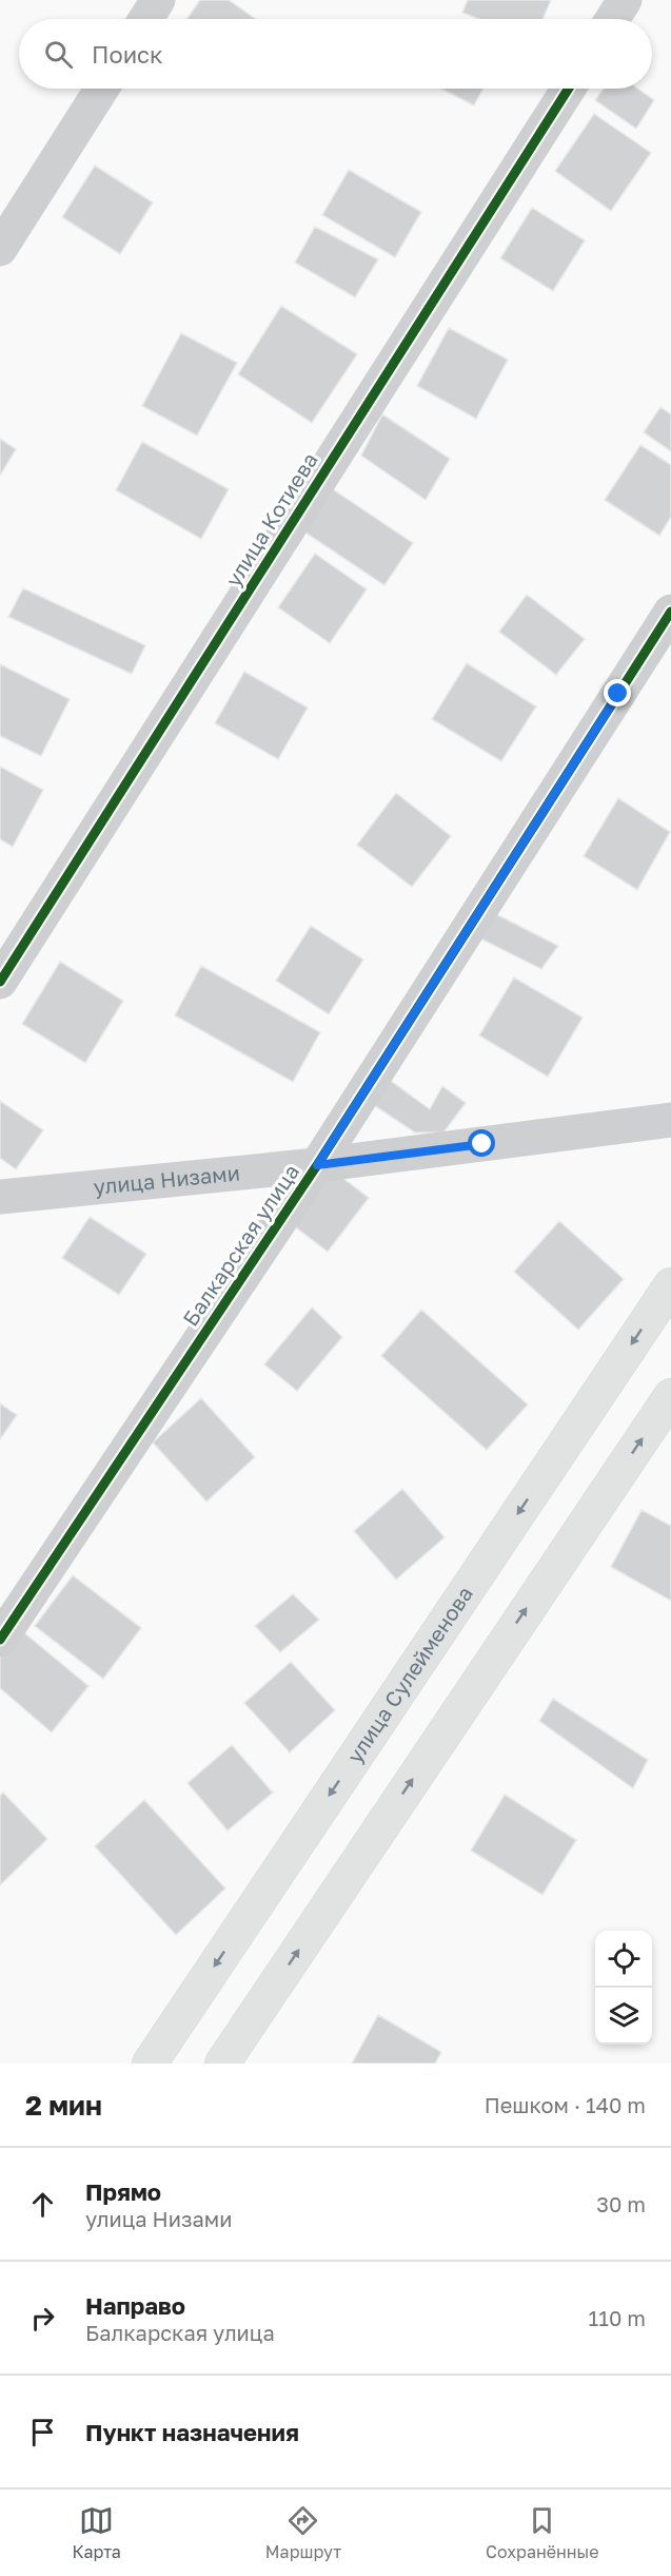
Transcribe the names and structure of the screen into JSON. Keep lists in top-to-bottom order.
{
  "streets": {
    "main road": ["улица Сулейменова"],
    "street": ["улица Котиева", "улица Низами", "Балкарская улица"]
  },
  "crossings": [
    ["улица Низами", "Балкарская улица"]
  ],
  "page": {
    "search": "Поиск",
    "heading": ["2 мин", "Пешком · 140 m"],
    "list": [
      ["Прямо", "улица Низами", "30 m"],
      ["Направо", "Балкарская улица", "110 m"],
      "Пункт назначения"
    ],
    "nav": ["Карта", "Маршрут", "Сохранённые"]
  }
}
